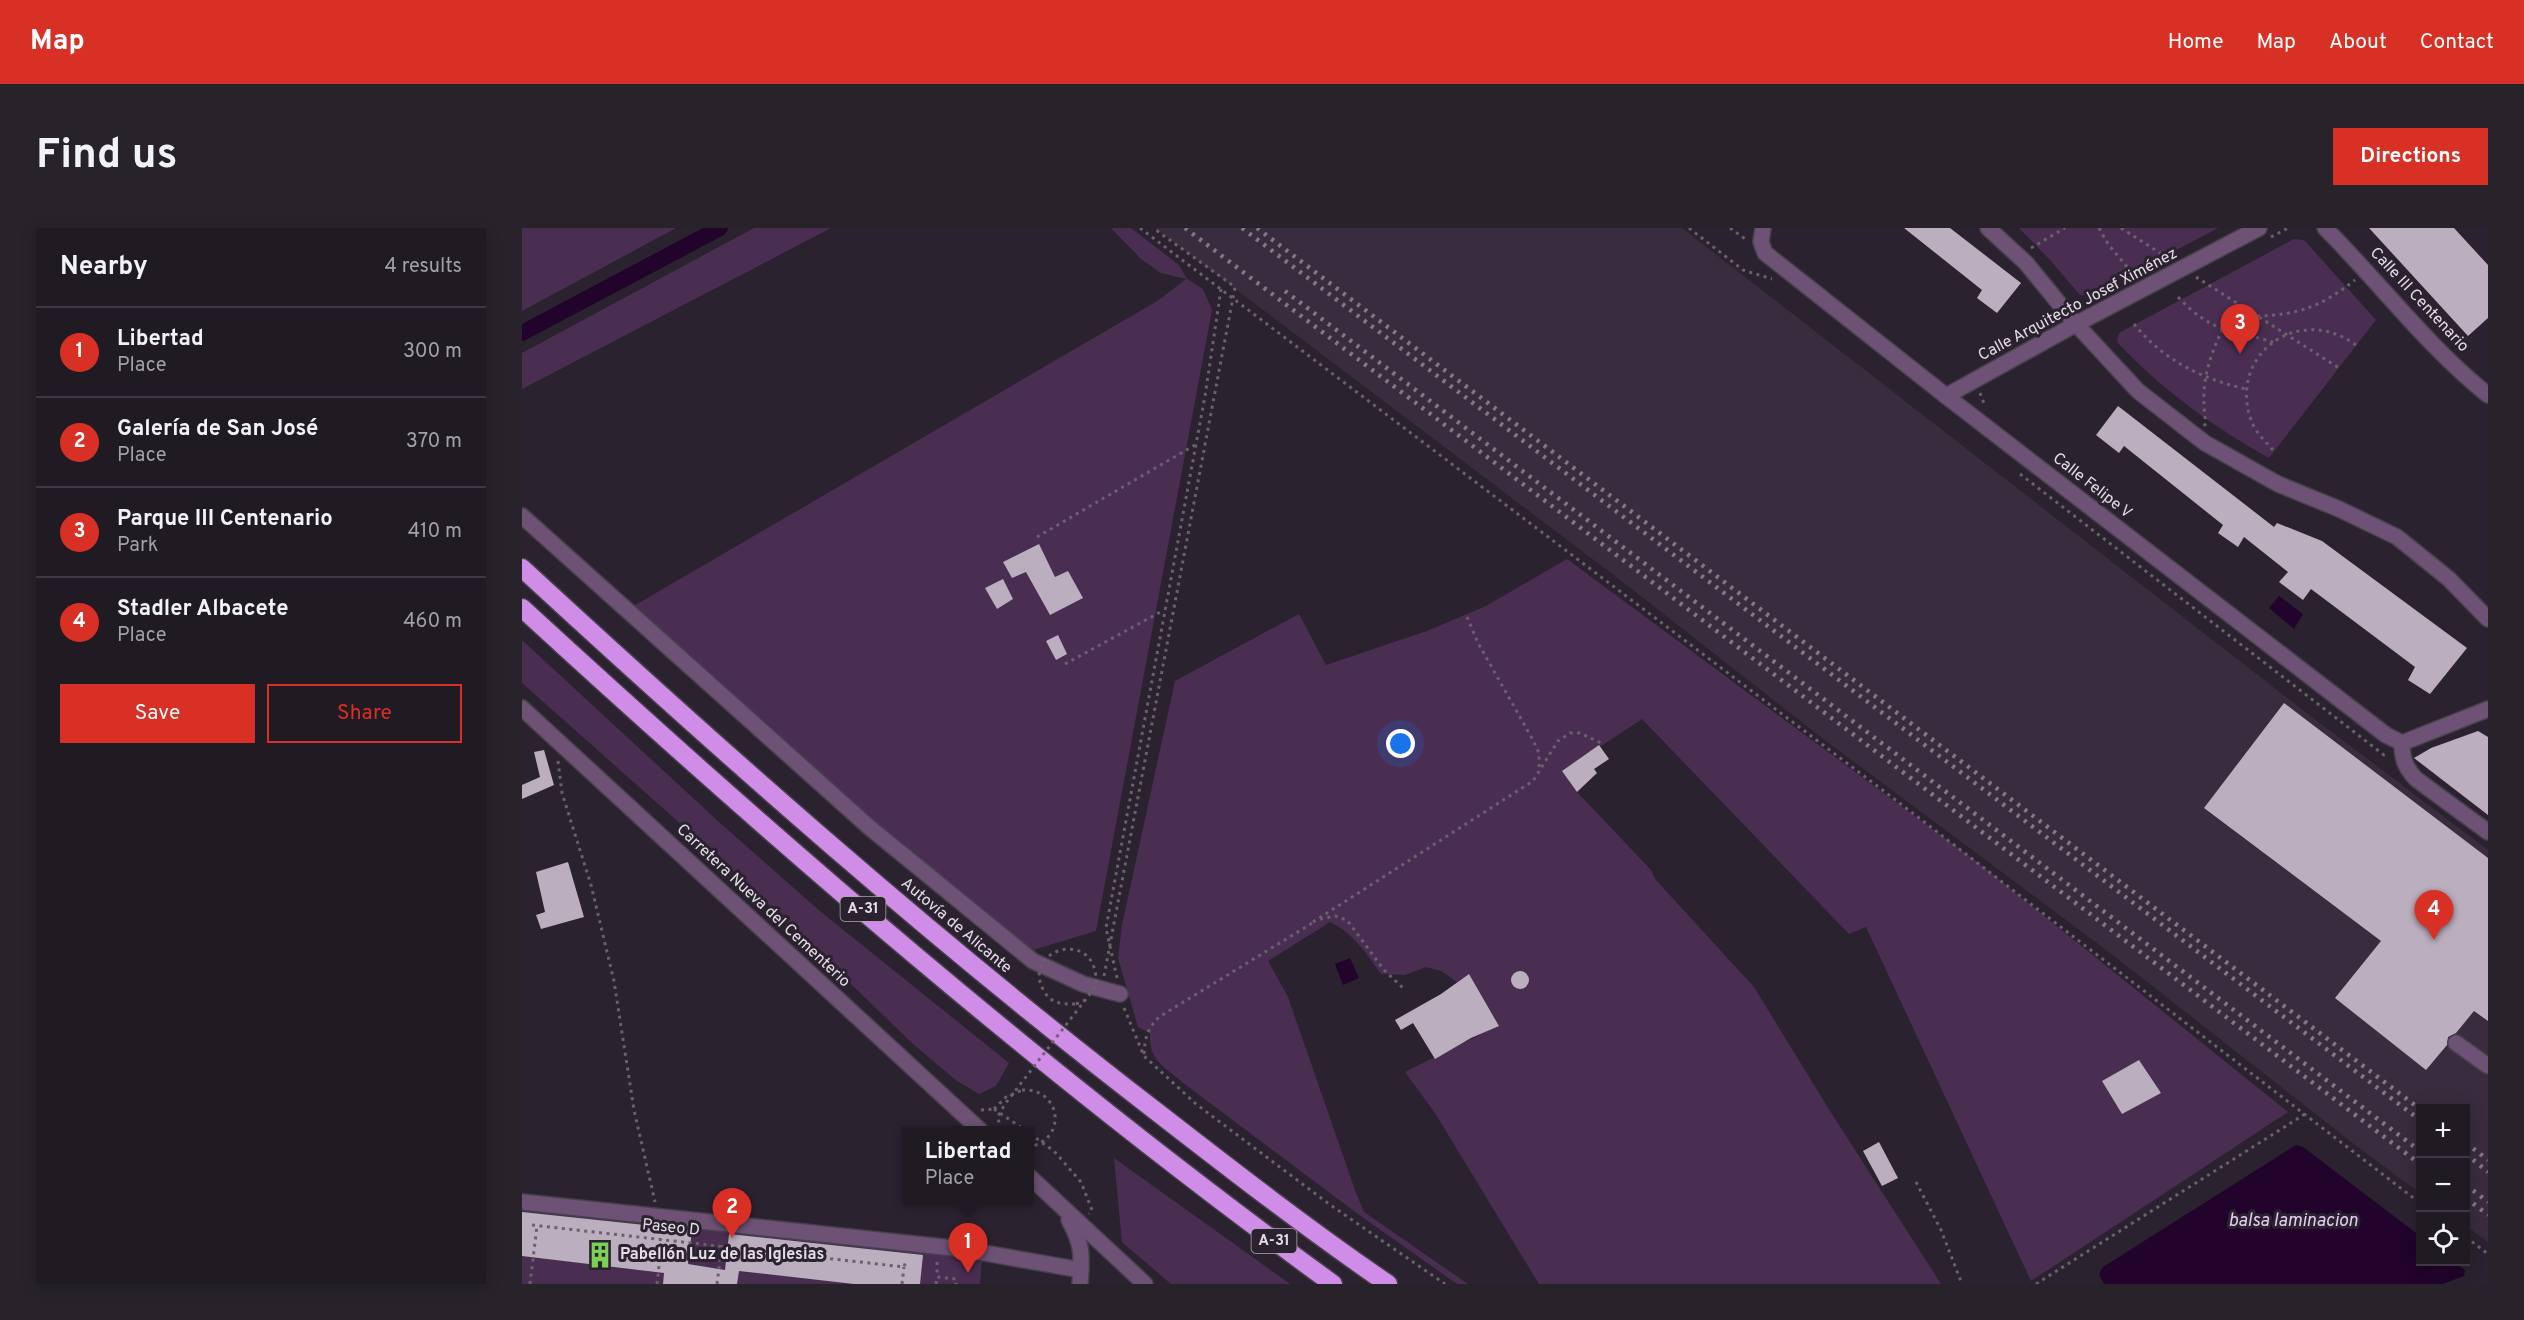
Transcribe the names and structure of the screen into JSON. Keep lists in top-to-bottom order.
{
  "streets": {
    "highway": ["A-31", "Autovía de Alicante"],
    "street": [
      "Calle III Centenario",
      "Calle Arquitecto Josef Ximénez",
      "Calle Felipe V",
      "Carretera Nueva del Cementerio"
    ],
    "path": ["Paseo D"]
  },
  "crossings": [
    ["Calle Arquitecto Josef Ximénez", "Calle Felipe V"]
  ],
  "water": ["balsa laminacion"],
  "places": {
    "building": ["Pabellón Luz de las Iglesias"]
  },
  "page": {
    "header": "Map",
    "nav": [
      "Home",
      "Map",
      "About",
      "Contact"
    ],
    "buttons": [
      "Directions",
      ["Save", "Share"]
    ],
    "title": "Find us",
    "heading": ["Nearby", "4 results"],
    "pins": [
      "3",
      "4",
      "2",
      "1"
    ],
    "list": [
      {
        "mark": "1",
        "name": "Libertad",
        "note": "Place",
        "value": "300 m"
      },
      {
        "mark": "2",
        "name": "Galería de San José",
        "note": "Place",
        "value": "370 m"
      },
      {
        "mark": "3",
        "name": "Parque III Centenario",
        "note": "Park",
        "value": "410 m"
      },
      {
        "mark": "4",
        "name": "Stadler Albacete",
        "note": "Place",
        "value": "460 m"
      }
    ],
    "map_buttons": ["+", "−"],
    "popup": ["Libertad", "Place"]
  }
}
